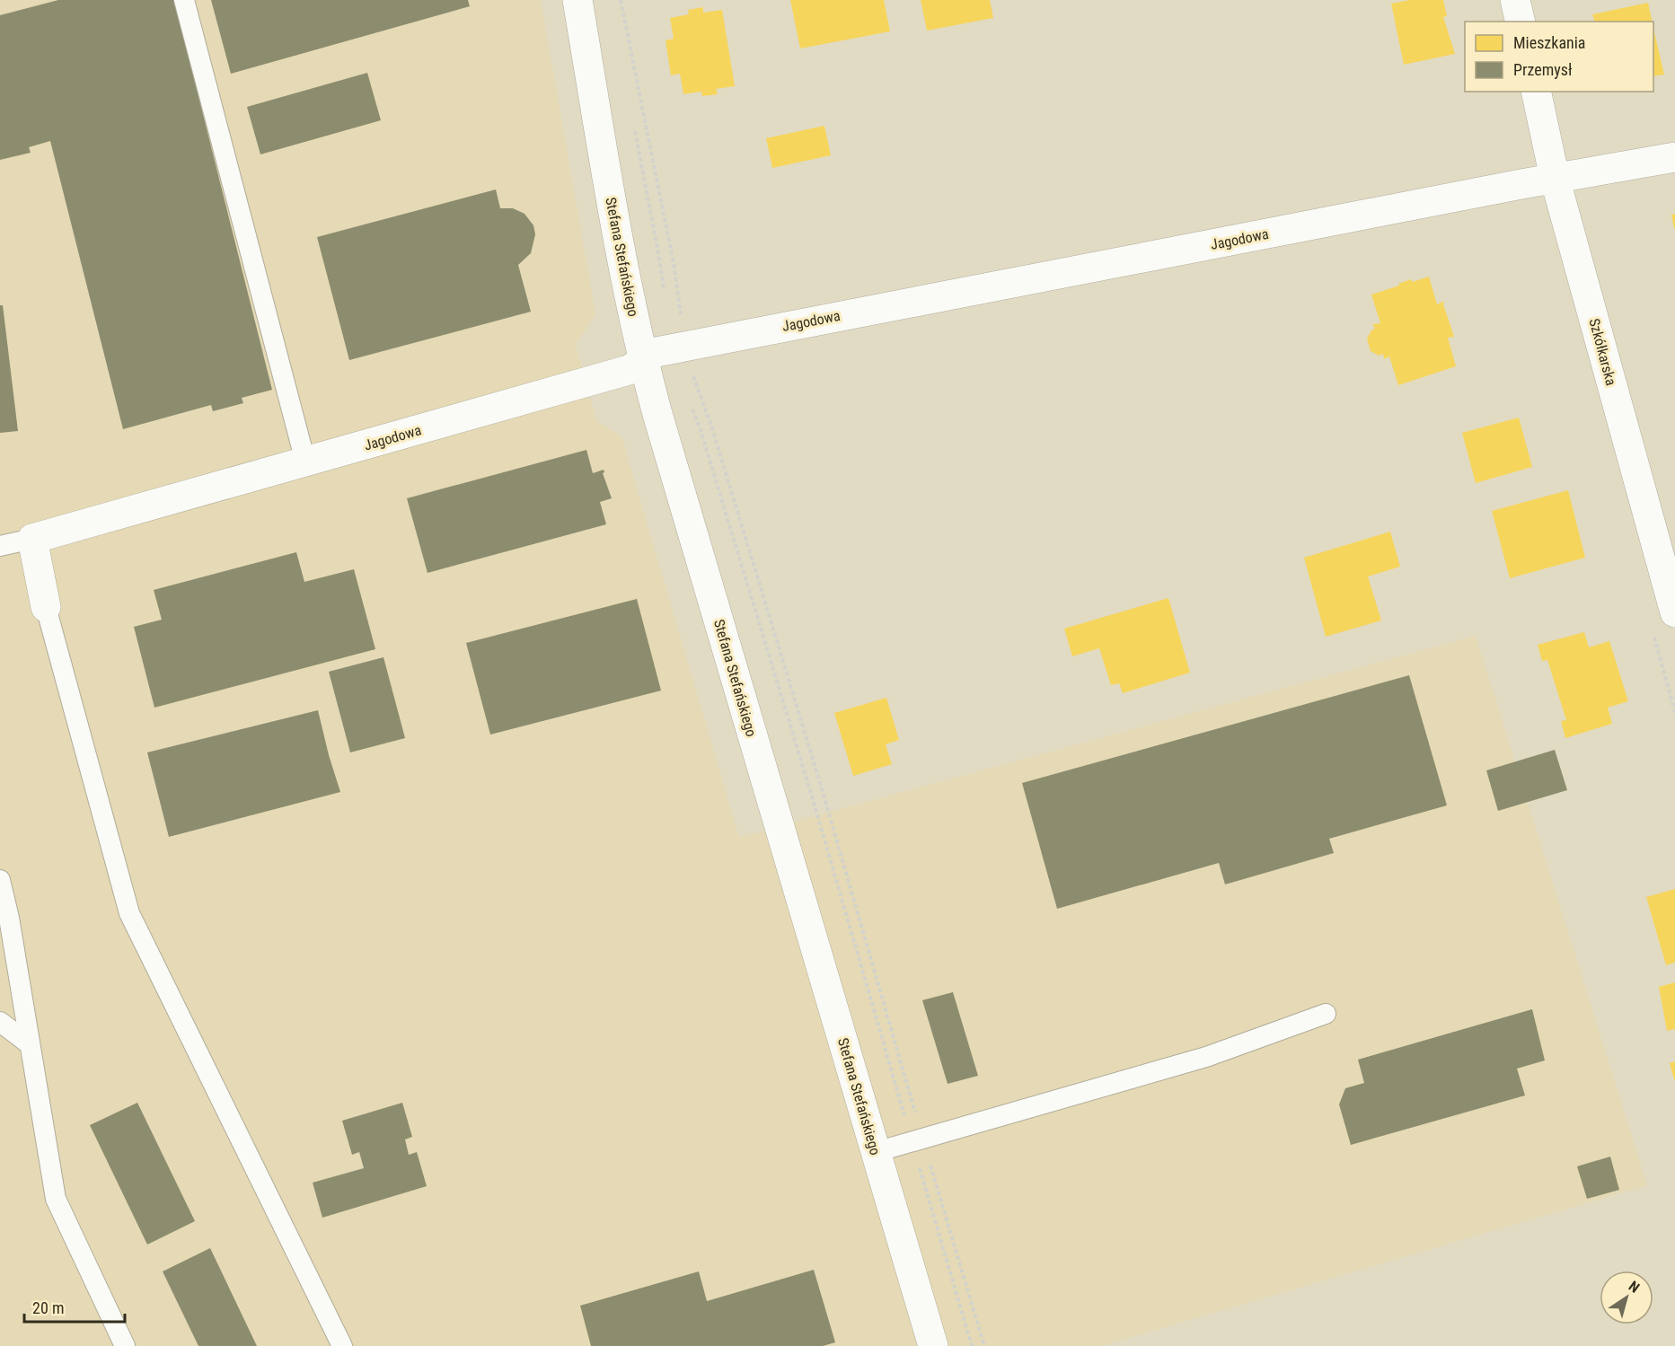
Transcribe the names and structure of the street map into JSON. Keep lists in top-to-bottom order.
{
  "streets": {
    "street": ["Jagodowa", "Stefana Stefańskiego", "Szkółkarska"]
  },
  "crossings": [
    ["Jagodowa", "Stefana Stefańskiego"],
    ["Jagodowa", "Szkółkarska"]
  ],
  "legend": ["Mieszkania", "Przemysł"],
  "scale_bar": "20 m",
  "north": "top right"
}
